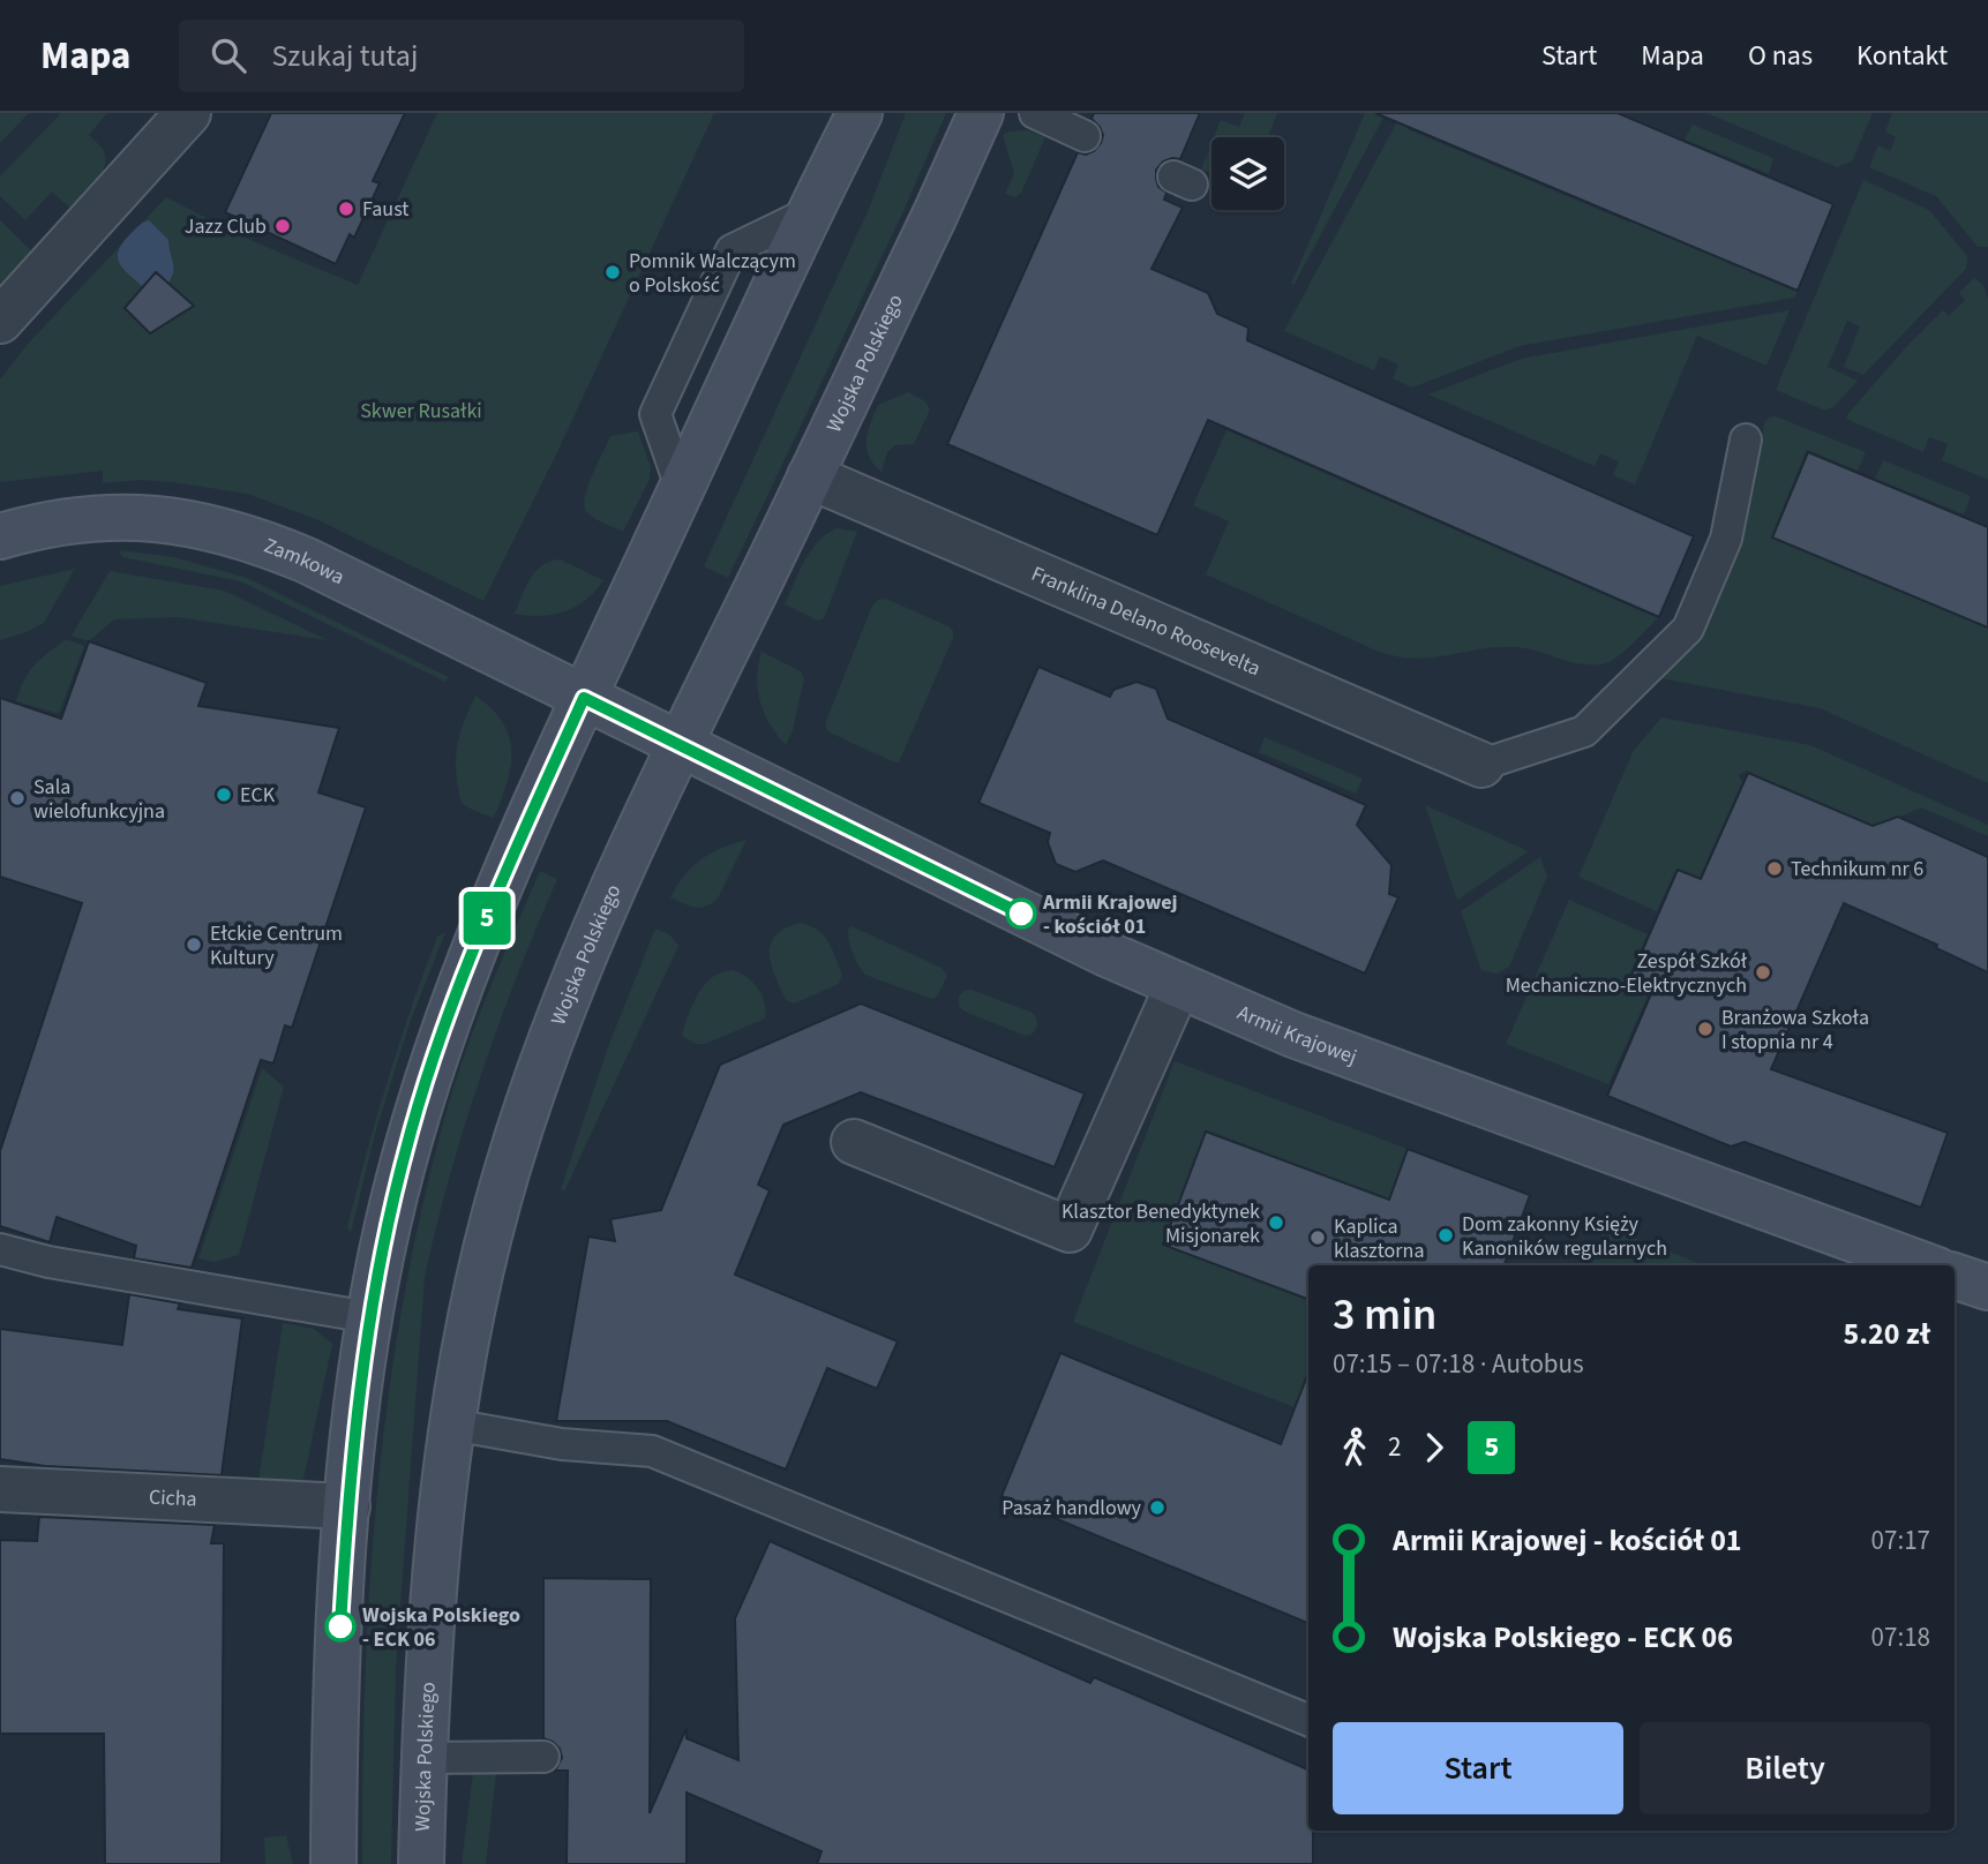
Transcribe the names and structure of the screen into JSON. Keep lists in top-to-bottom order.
{
  "streets": {
    "street": [
      "Wojska Polskiego",
      "Zamkowa",
      "Franklina Delano Roosevelta",
      "Armii Krajowej",
      "Cicha"
    ]
  },
  "crossings": [
    ["Wojska Polskiego", "Zamkowa"],
    ["Wojska Polskiego", "Franklina Delano Roosevelta"],
    ["Wojska Polskiego", "Armii Krajowej"],
    ["Zamkowa", "Armii Krajowej"]
  ],
  "parks": ["Skwer Rusałki"],
  "places": [
    "Faust",
    "Jazz Club",
    "Pomnik Walczącym o Polskość",
    "ECK",
    "Sala wielofunkcyjna",
    "Technikum nr 6",
    "Armii Krajowej - kościół 01",
    "Ełckie Centrum Kultury",
    "Zespół Szkół Mechaniczno-Elektrycznych",
    "Branżowa Szkoła I stopnia nr 4",
    "Klasztor Benedyktynek Misjonarek",
    "Dom zakonny Księży Kanoników regularnych",
    "Kaplica klasztorna",
    "Pasaż handlowy",
    "Wojska Polskiego - ECK 06"
  ],
  "lines": ["bus line 5"],
  "page": {
    "header": "Mapa",
    "search": "Szukaj tutaj",
    "nav": [
      "Start",
      "Mapa",
      "O nas",
      "Kontakt"
    ],
    "on_map": "5",
    "heading": ["3 min", "07:15 – 07:18 · Autobus", "5.20 zł"],
    "legs": ["2", "5"],
    "list": [
      {
        "name": "Armii Krajowej - kościół 01",
        "value": "07:17"
      },
      {
        "name": "Wojska Polskiego - ECK 06",
        "value": "07:18"
      }
    ],
    "buttons": ["Start", "Bilety"]
  }
}
